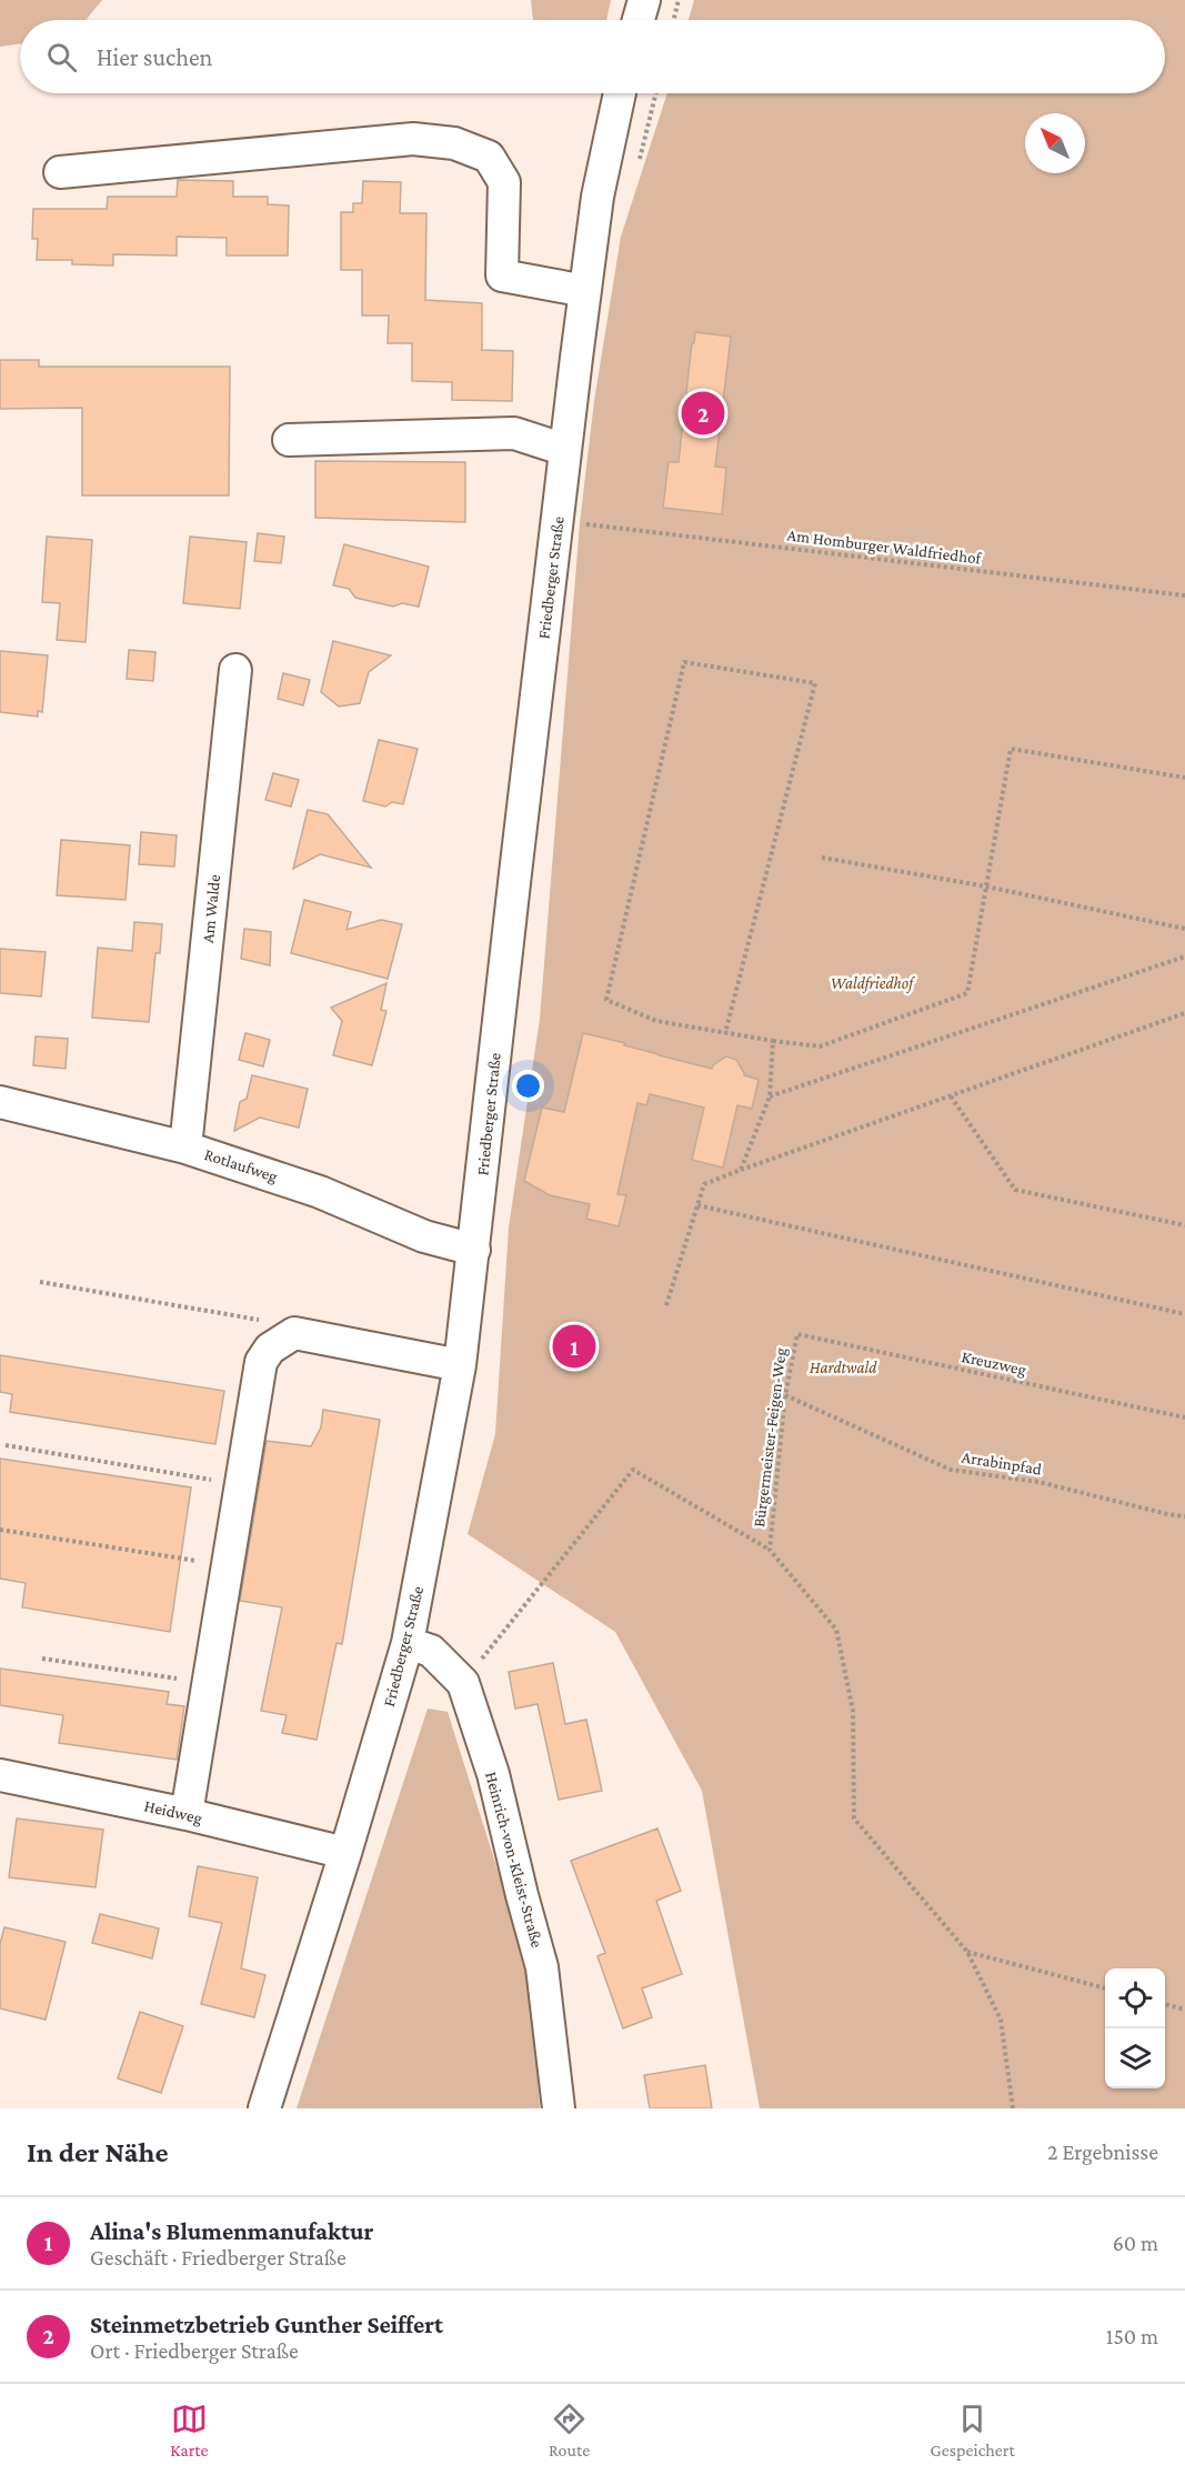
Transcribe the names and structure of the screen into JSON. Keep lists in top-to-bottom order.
{
  "streets": {
    "street": [
      "Friedberger Straße",
      "Am Walde",
      "Rotlaufweg",
      "Heidweg",
      "Heinrich-von-Kleist-Straße"
    ],
    "path": [
      "Am Homburger Waldfriedhof",
      "Kreuzweg",
      "Bürgermeister-Feigen-Weg",
      "Arrabinpfad"
    ]
  },
  "crossings": [
    ["Friedberger Straße", "Rotlaufweg"],
    ["Friedberger Straße", "Heidweg"],
    ["Friedberger Straße", "Heinrich-von-Kleist-Straße"],
    ["Am Walde", "Rotlaufweg"],
    ["Kreuzweg", "Bürgermeister-Feigen-Weg"],
    ["Bürgermeister-Feigen-Weg", "Arrabinpfad"]
  ],
  "parks": ["Waldfriedhof", "Hardtwald"],
  "north": "top left",
  "page": {
    "search": "Hier suchen",
    "pins": ["2", "1"],
    "heading": ["In der Nähe", "2 Ergebnisse"],
    "list": [
      {
        "mark": "1",
        "name": "Alina's Blumenmanufaktur",
        "note": "Geschäft · Friedberger Straße",
        "value": "60 m"
      },
      {
        "mark": "2",
        "name": "Steinmetzbetrieb Gunther Seiffert",
        "note": "Ort · Friedberger Straße",
        "value": "150 m"
      }
    ],
    "nav": ["Karte", "Route", "Gespeichert"]
  }
}
